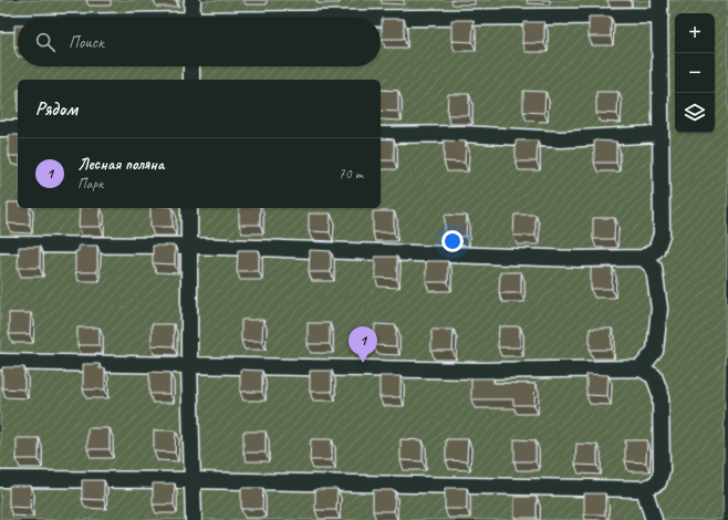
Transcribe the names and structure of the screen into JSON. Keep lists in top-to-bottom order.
{
  "page": {
    "map_buttons": ["+", "−"],
    "search": "Поиск",
    "heading": "Рядом",
    "list": [
      {
        "mark": "1",
        "name": "Лесная поляна",
        "note": "Парк",
        "value": "70 m"
      }
    ],
    "pins": "1"
  }
}
